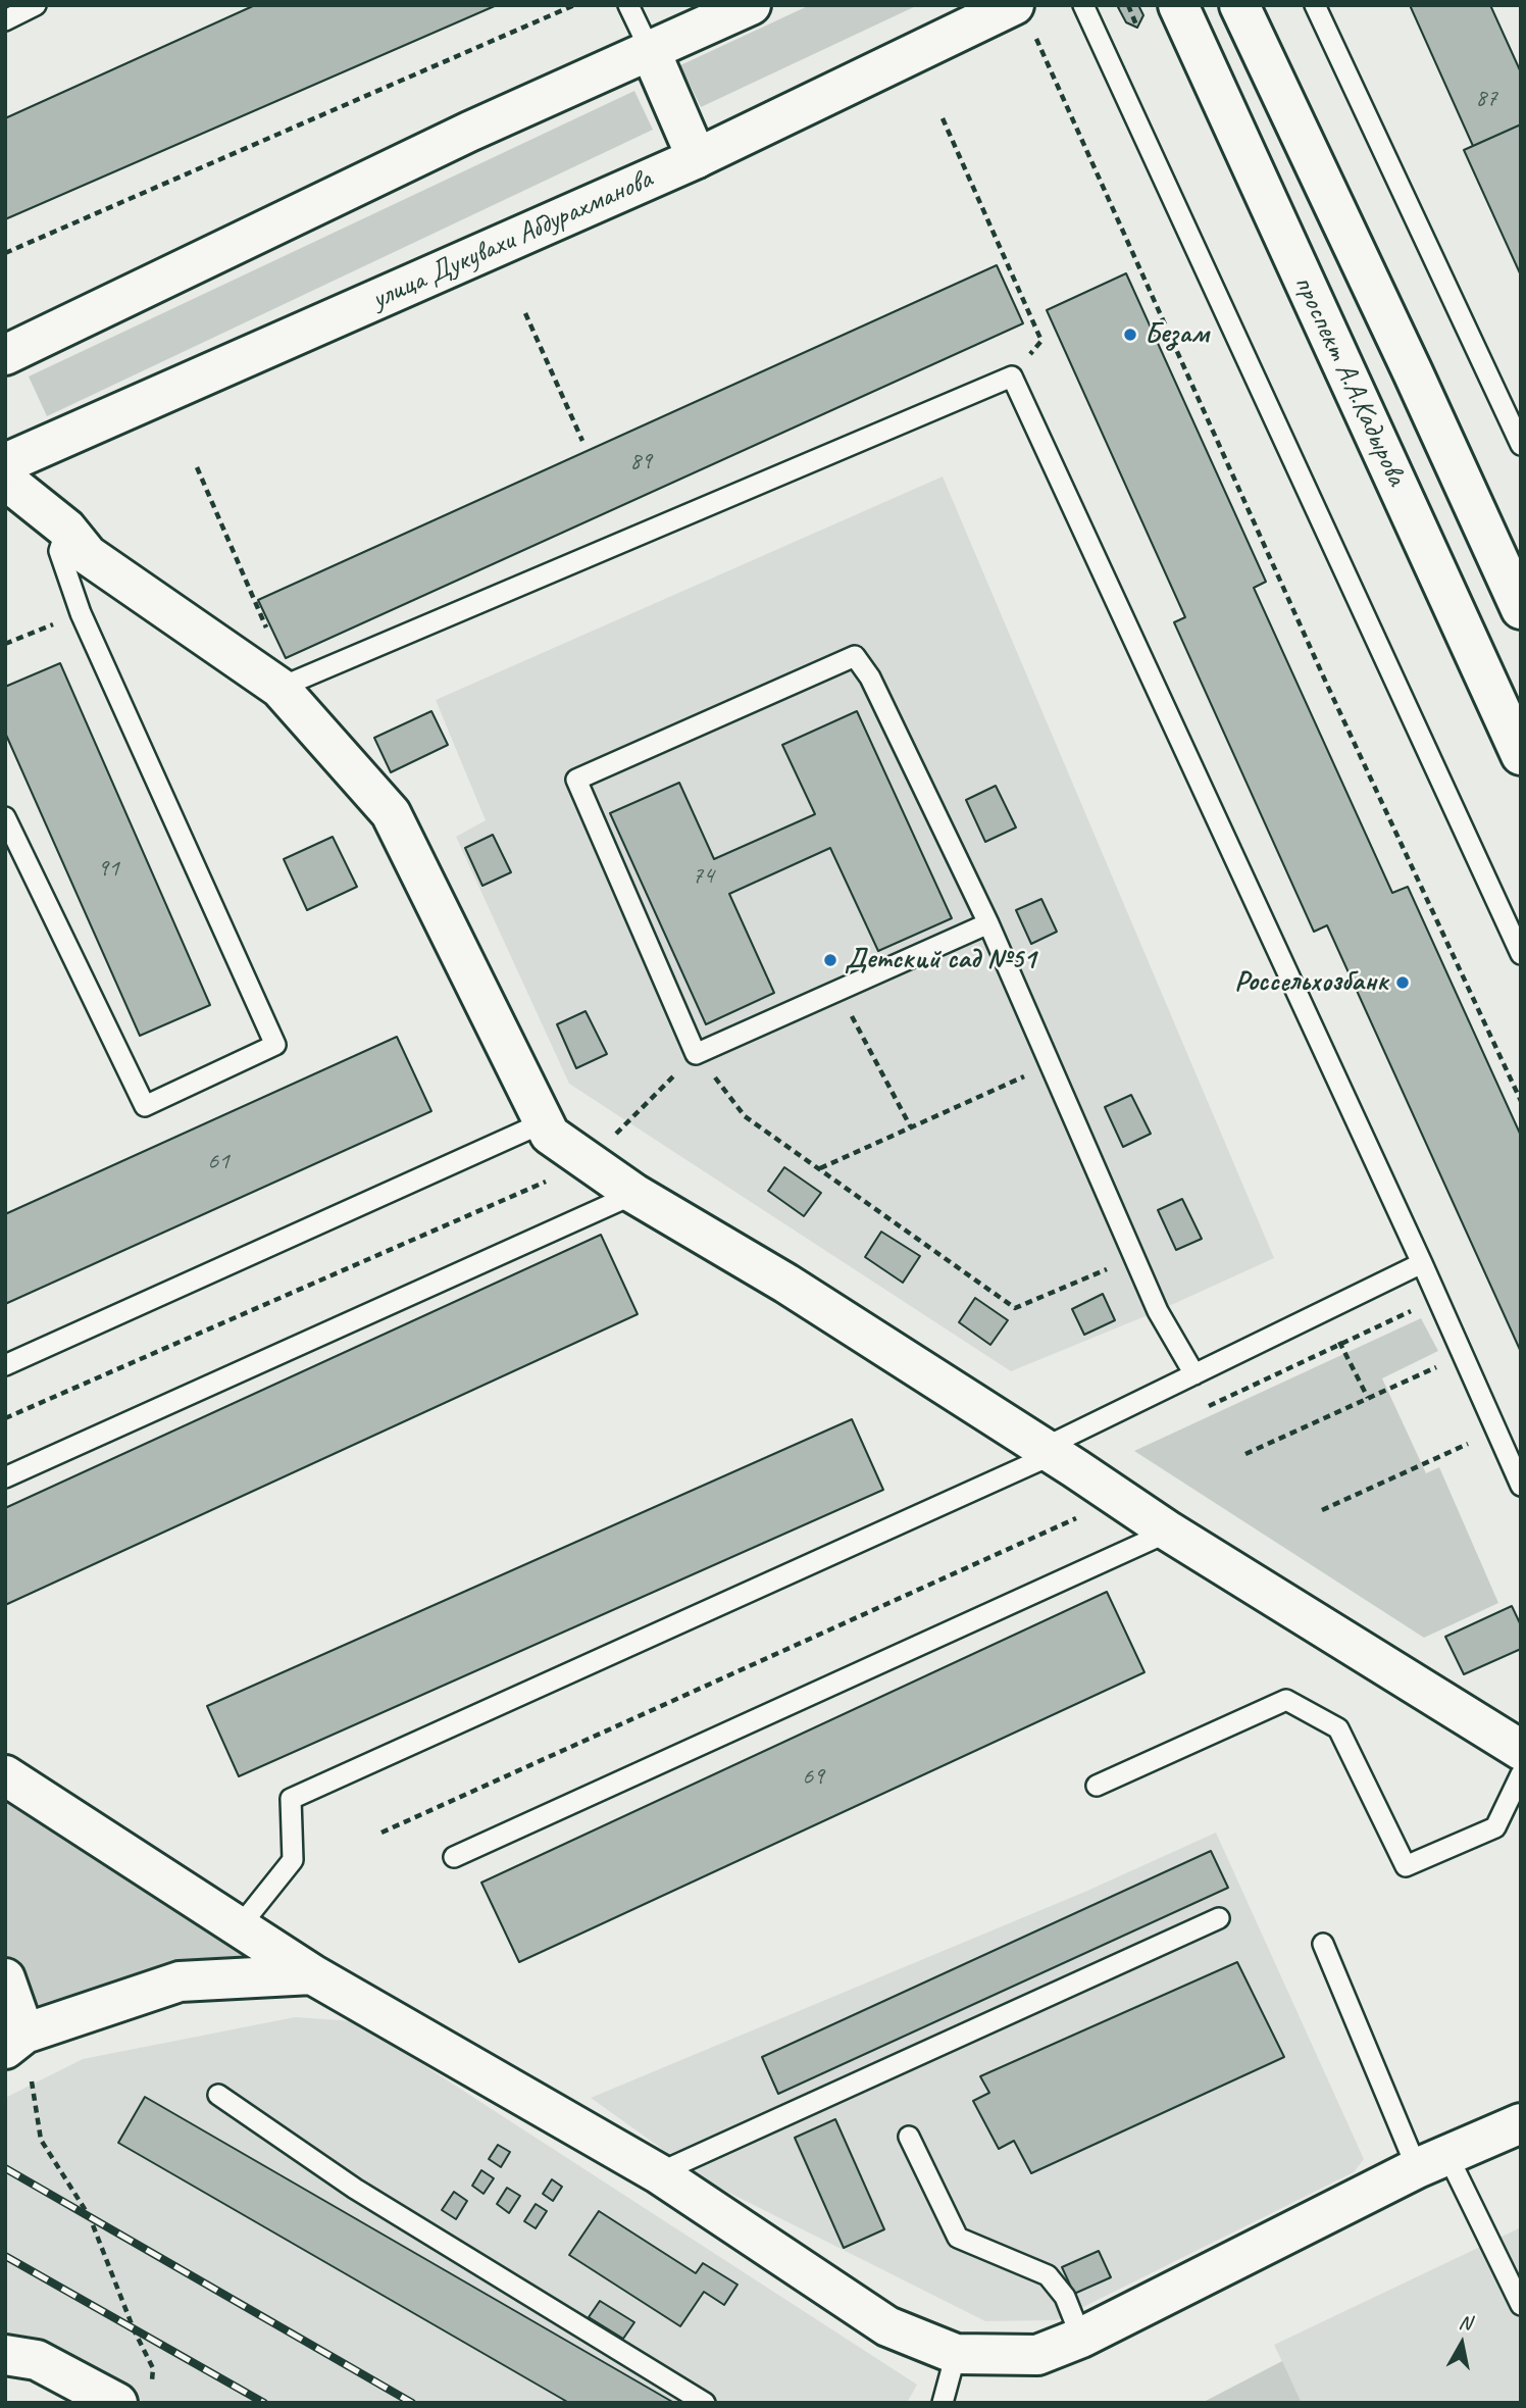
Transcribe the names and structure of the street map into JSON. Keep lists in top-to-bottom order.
{
  "streets": {
    "street": ["улица Дукувахи Абдурахманова", "проспект А.А.Кадырова"]
  },
  "places": ["Безам", "Детский сад №51", "Россельхозбанк"],
  "house_numbers": [
    "87",
    "89",
    "91",
    "74",
    "61",
    "69"
  ],
  "north": "top"
}
